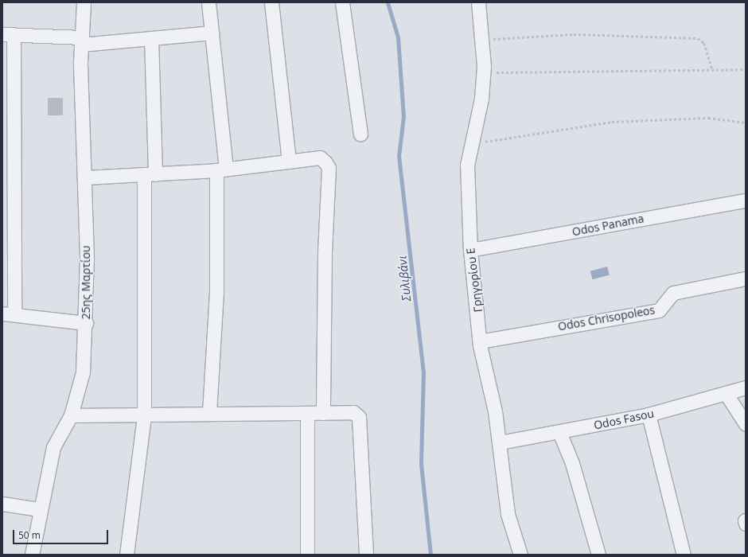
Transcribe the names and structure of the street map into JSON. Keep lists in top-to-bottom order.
{
  "streets": {
    "street": [
      "Odos Panama",
      "Γρηγορίου Ε",
      "25ης Μαρτίου",
      "Odos Chrisopoleos",
      "Odos Fasou"
    ]
  },
  "crossings": [
    ["Odos Panama", "Γρηγορίου Ε"],
    ["Γρηγορίου Ε", "Odos Chrisopoleos"],
    ["Γρηγορίου Ε", "Odos Fasou"]
  ],
  "water": ["Συλιβάνι"],
  "scale_bar": "50 m"
}
